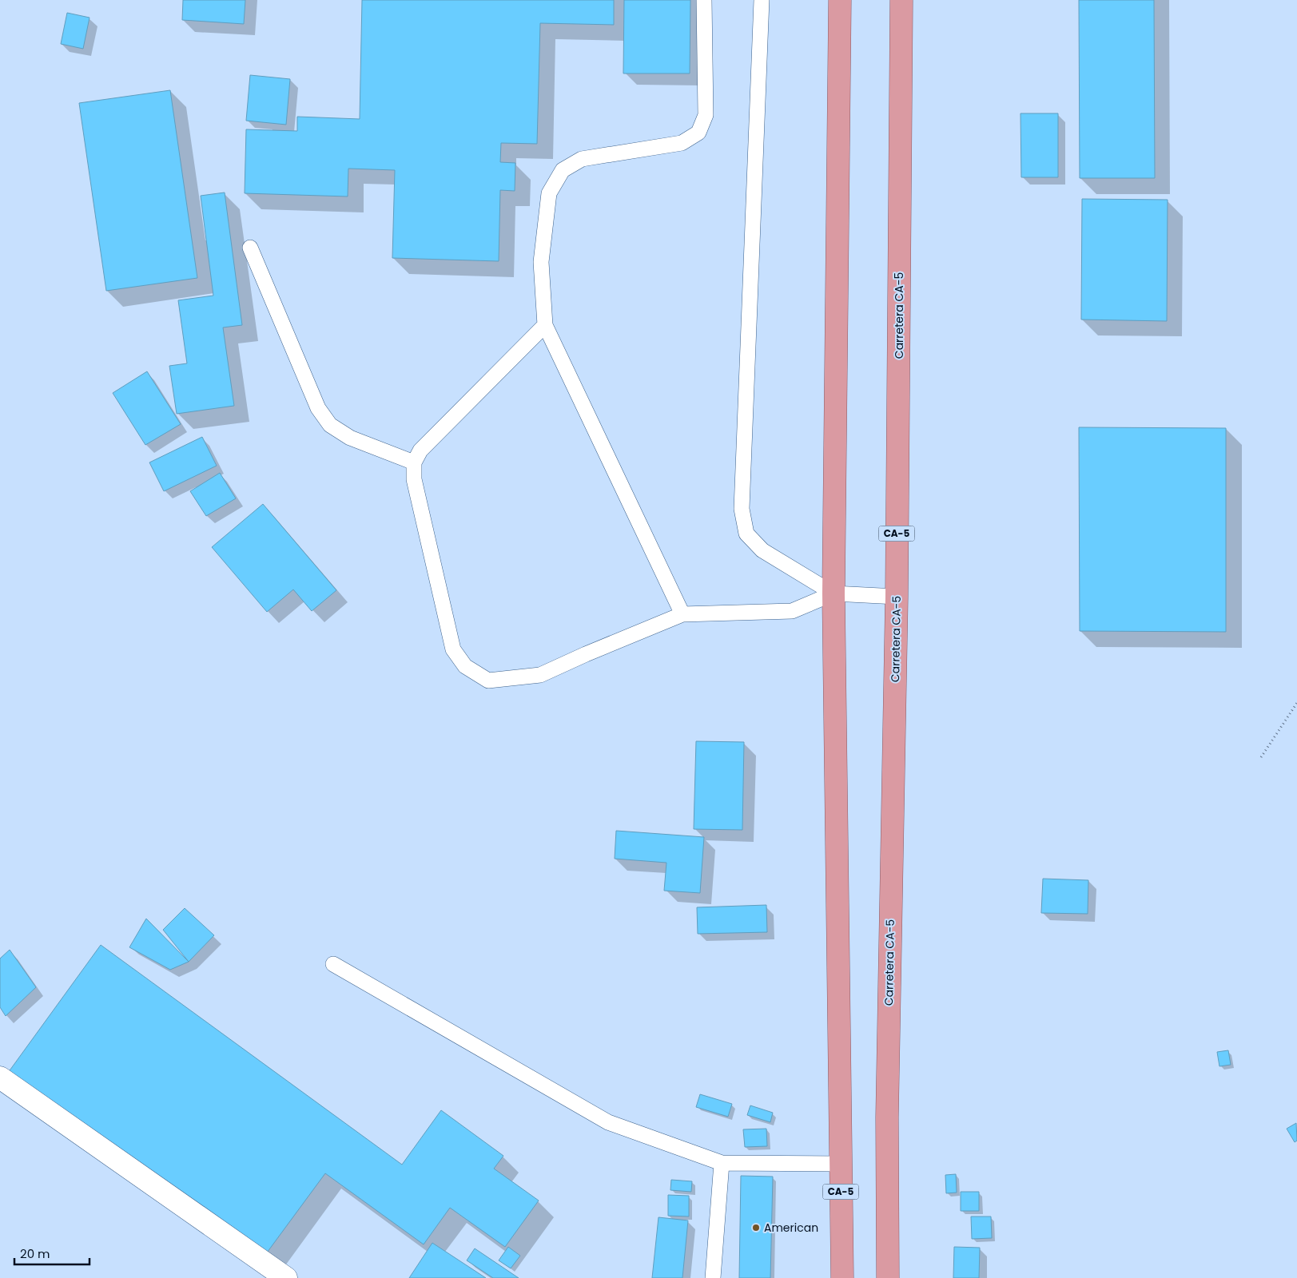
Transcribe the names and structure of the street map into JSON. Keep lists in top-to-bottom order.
{
  "streets": {
    "highway": ["Carretera CA-5", "CA-5"]
  },
  "places": ["American"],
  "scale_bar": "20 m"
}
